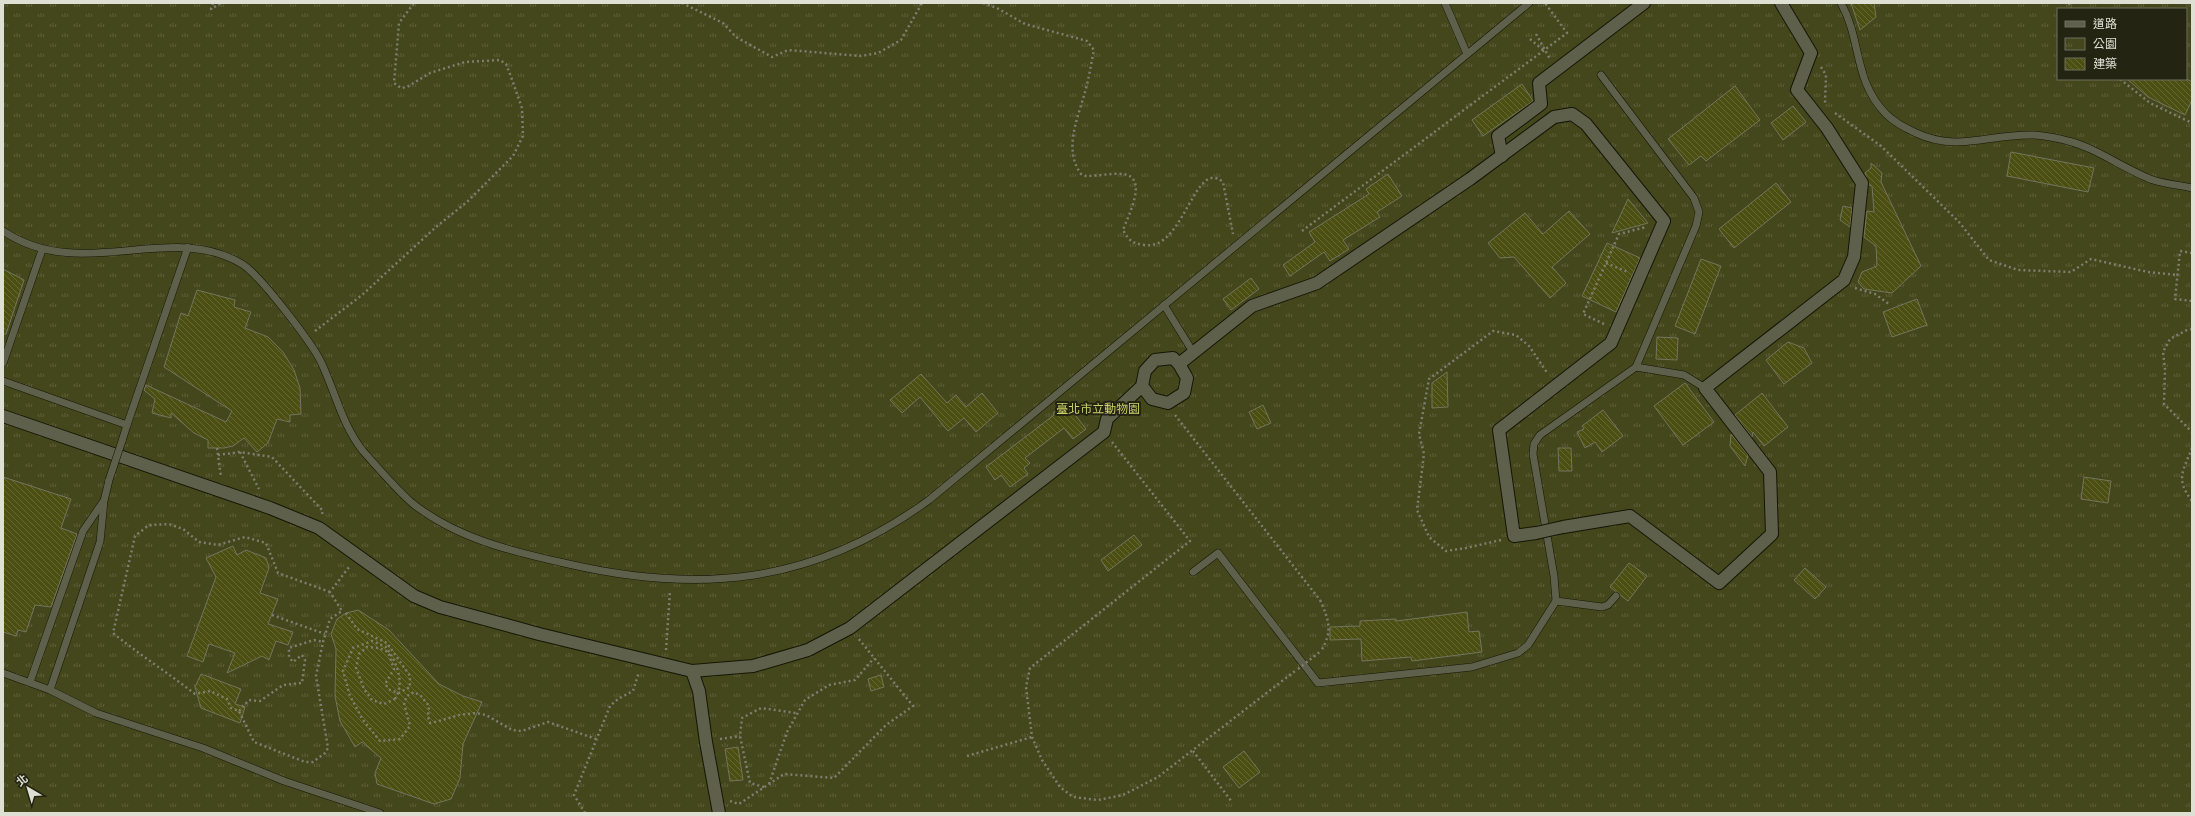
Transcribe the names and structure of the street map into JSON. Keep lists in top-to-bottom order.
{
  "parks": ["臺北市立動物園"],
  "legend": ["道路", "公園", "建築"],
  "north": "top left"
}
